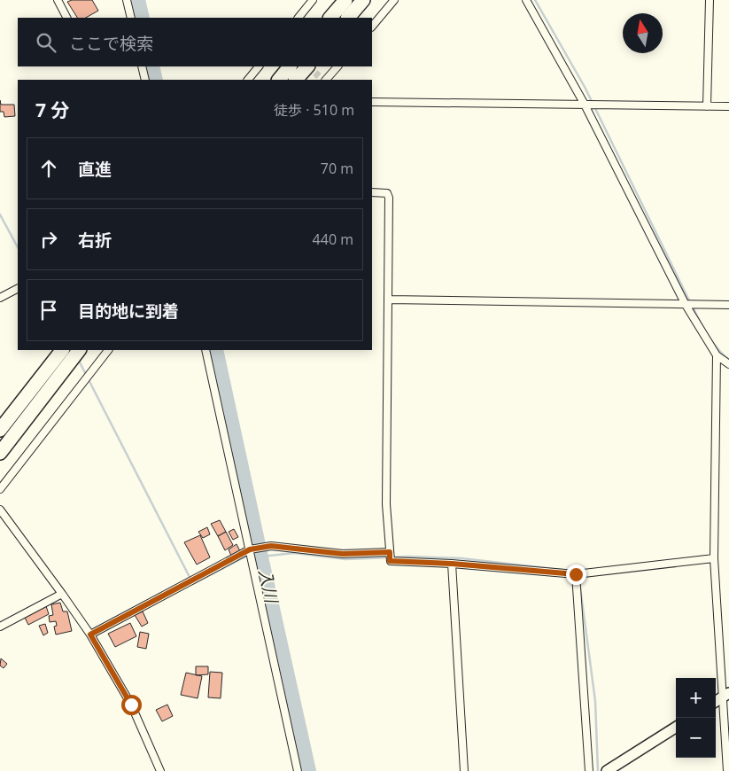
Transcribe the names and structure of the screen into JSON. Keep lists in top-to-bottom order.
{
  "water": ["入川"],
  "north": "top",
  "page": {
    "search": "ここで検索",
    "heading": ["7 分", "徒歩 · 510 m"],
    "list": [
      ["直進", "70 m"],
      ["右折", "440 m"],
      "目的地に到着"
    ],
    "map_buttons": ["+", "−"]
  }
}
